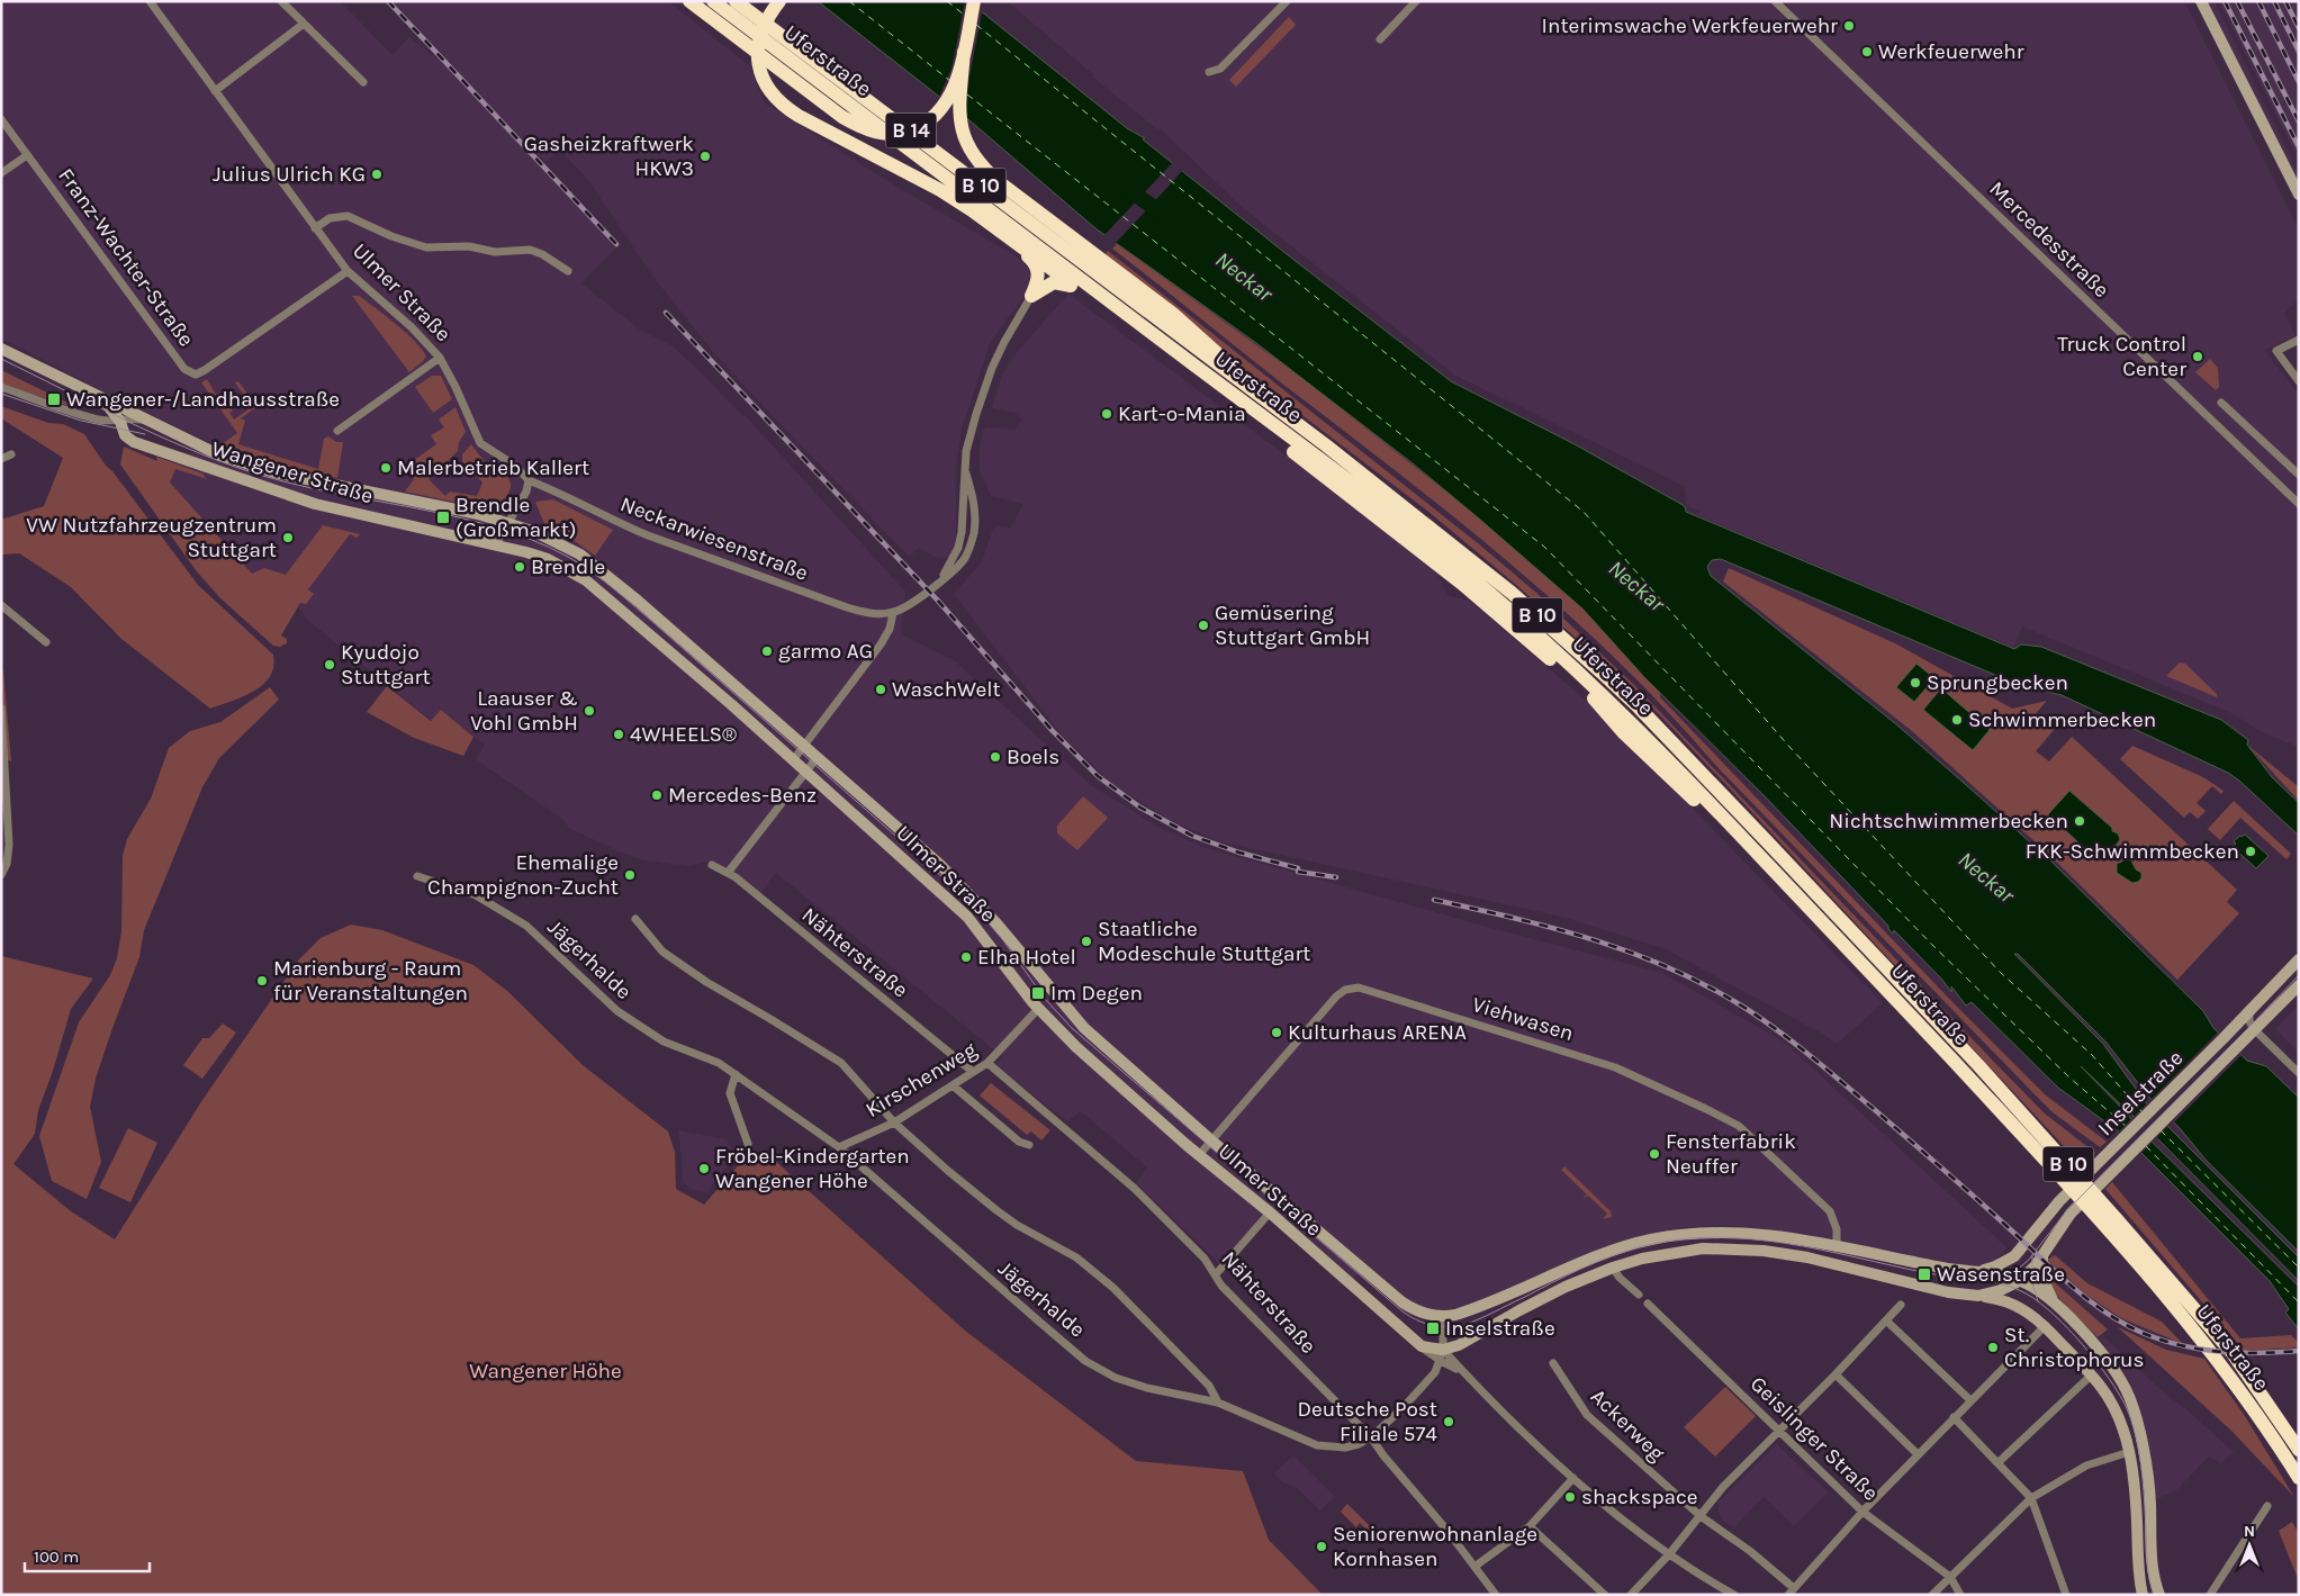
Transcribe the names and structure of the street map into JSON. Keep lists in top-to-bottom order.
{
  "streets": {
    "highway": ["Uferstraße", "B 14", "B 10"],
    "street": [
      "Mercedesstraße",
      "Franz-Wachter-Straße",
      "Ulmer Straße",
      "Wangener Straße",
      "Neckarwiesenstraße",
      "Nähterstraße",
      "Jägerhalde",
      "Viehwasen",
      "Kirschenweg",
      "Inselstraße",
      "Ackerweg",
      "Geislinger Straße"
    ]
  },
  "crossings": [
    ["Uferstraße", "B 14"],
    ["Franz-Wachter-Straße", "Ulmer Straße"],
    ["Ulmer Straße", "Wangener Straße"],
    ["Ulmer Straße", "Neckarwiesenstraße"],
    ["Ulmer Straße", "Viehwasen"],
    ["Ulmer Straße", "Kirschenweg"],
    ["Ulmer Straße", "Inselstraße"],
    ["Nähterstraße", "Jägerhalde"],
    ["Nähterstraße", "Kirschenweg"],
    ["Jägerhalde", "Kirschenweg"]
  ],
  "water": ["Neckar"],
  "parks": ["Wangener Höhe"],
  "places": {
    "other": [
      "Interimswache Werkfeuerwehr",
      "Werkfeuerwehr",
      "Gasheizkraftwerk HKW3",
      "Julius Ulrich KG",
      "Truck Control Center",
      "Kart-o-Mania",
      "Malerbetrieb Kallert",
      "VW Nutzfahrzeugzentrum Stuttgart",
      "Brendle",
      "Gemüsering Stuttgart GmbH",
      "garmo AG",
      "Kyudojo Stuttgart",
      "Sprungbecken",
      "WaschWelt",
      "Laauser & Vohl GmbH",
      "Schwimmerbecken",
      "4WHEELS®",
      "Boels",
      "Mercedes-Benz",
      "Nichtschwimmerbecken",
      "FKK-Schwimmbecken",
      "Ehemalige Champignon-Zucht",
      "Staatliche Modeschule Stuttgart",
      "Elha Hotel",
      "Marienburg - Raum für Veranstaltungen",
      "Kulturhaus ARENA",
      "Fensterfabrik Neuffer",
      "Fröbel-Kindergarten Wangener Höhe",
      "St. Christophorus",
      "Deutsche Post Filiale 574",
      "shackspace",
      "Seniorenwohnanlage Kornhasen"
    ],
    "transit": [
      "Wangener-/Landhausstraße",
      "Brendle (Großmarkt)",
      "Im Degen",
      "Wasenstraße",
      "Inselstraße"
    ]
  },
  "scale_bar": "100 m",
  "north": "top"
}
